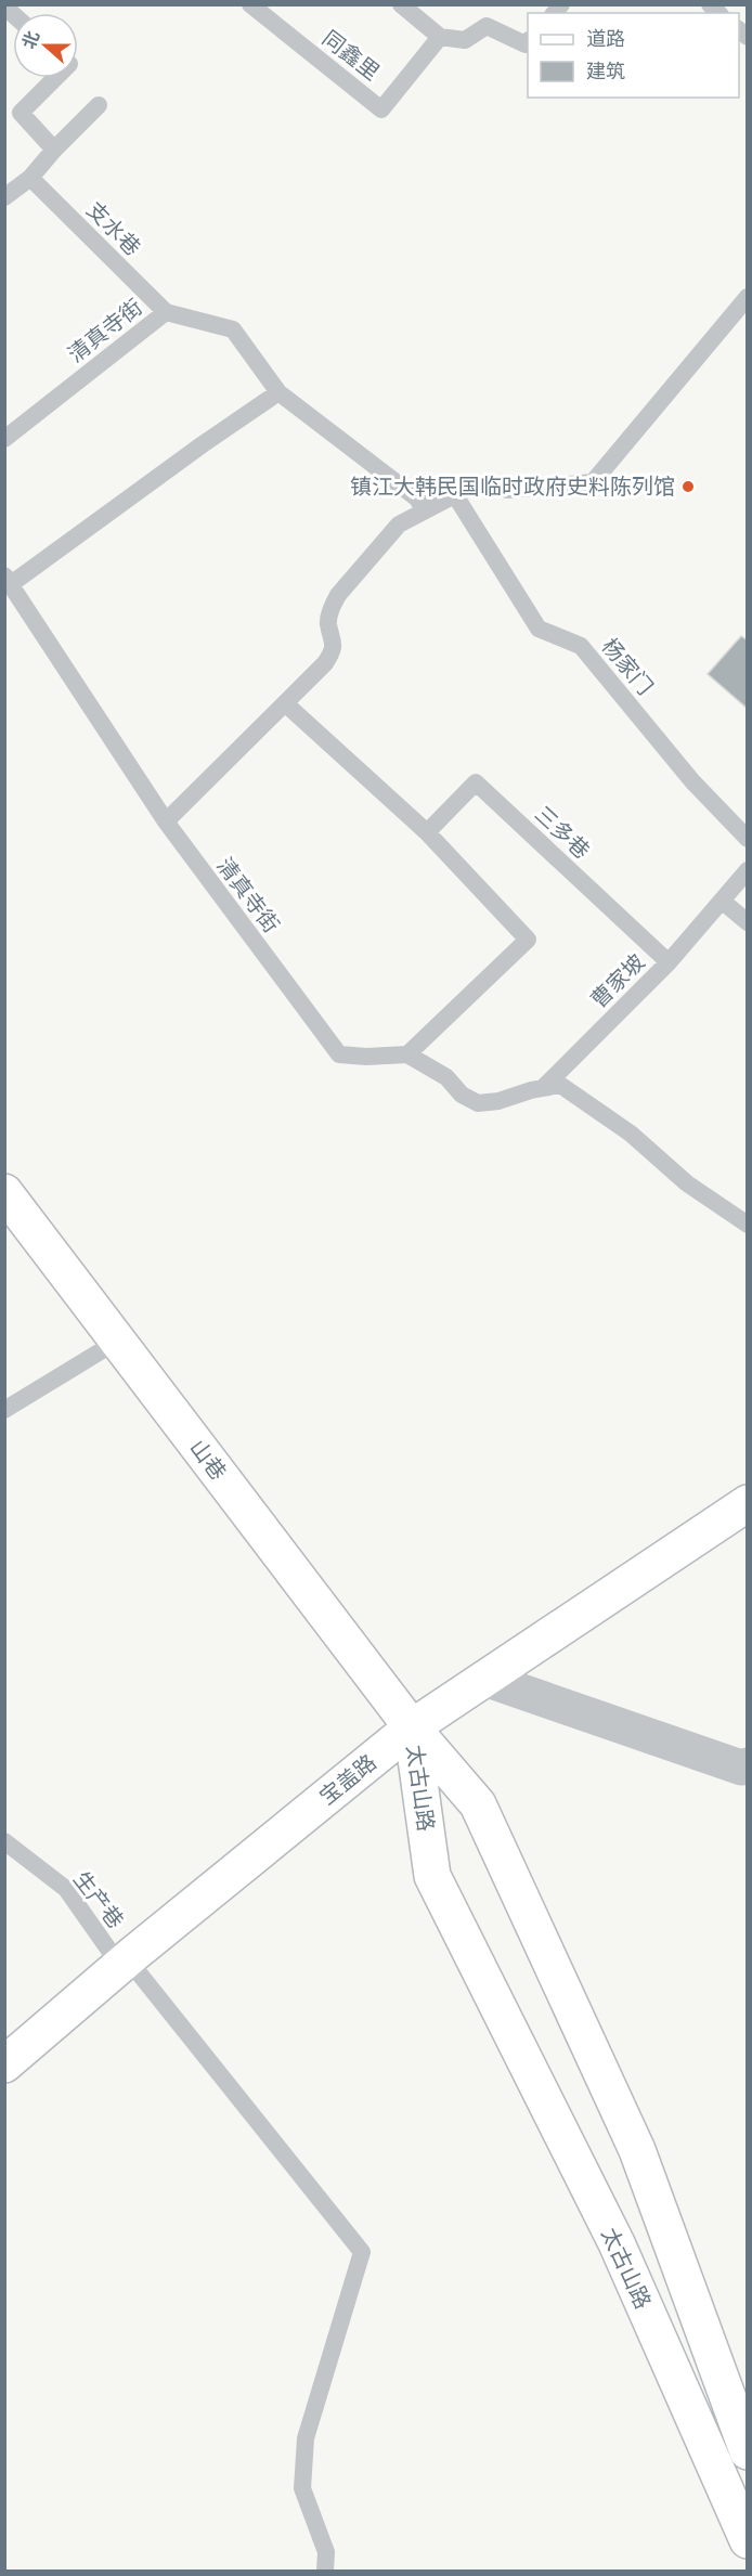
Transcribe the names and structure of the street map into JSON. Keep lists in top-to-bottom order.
{
  "streets": {
    "street": ["山巷", "宝盖路", "太古山路"],
    "lane": [
      "同鑫里",
      "支水巷",
      "清真寺街",
      "杨家门",
      "三多巷",
      "曹家坡",
      "生产巷"
    ]
  },
  "crossings": [
    ["支水巷", "清真寺街"],
    ["三多巷", "曹家坡"],
    ["山巷", "宝盖路"],
    ["山巷", "太古山路"],
    ["宝盖路", "太古山路"],
    ["宝盖路", "生产巷"]
  ],
  "places": ["镇江大韩民国临时政府史料陈列馆"],
  "legend": ["道路", "建筑"],
  "north": "left"
}
